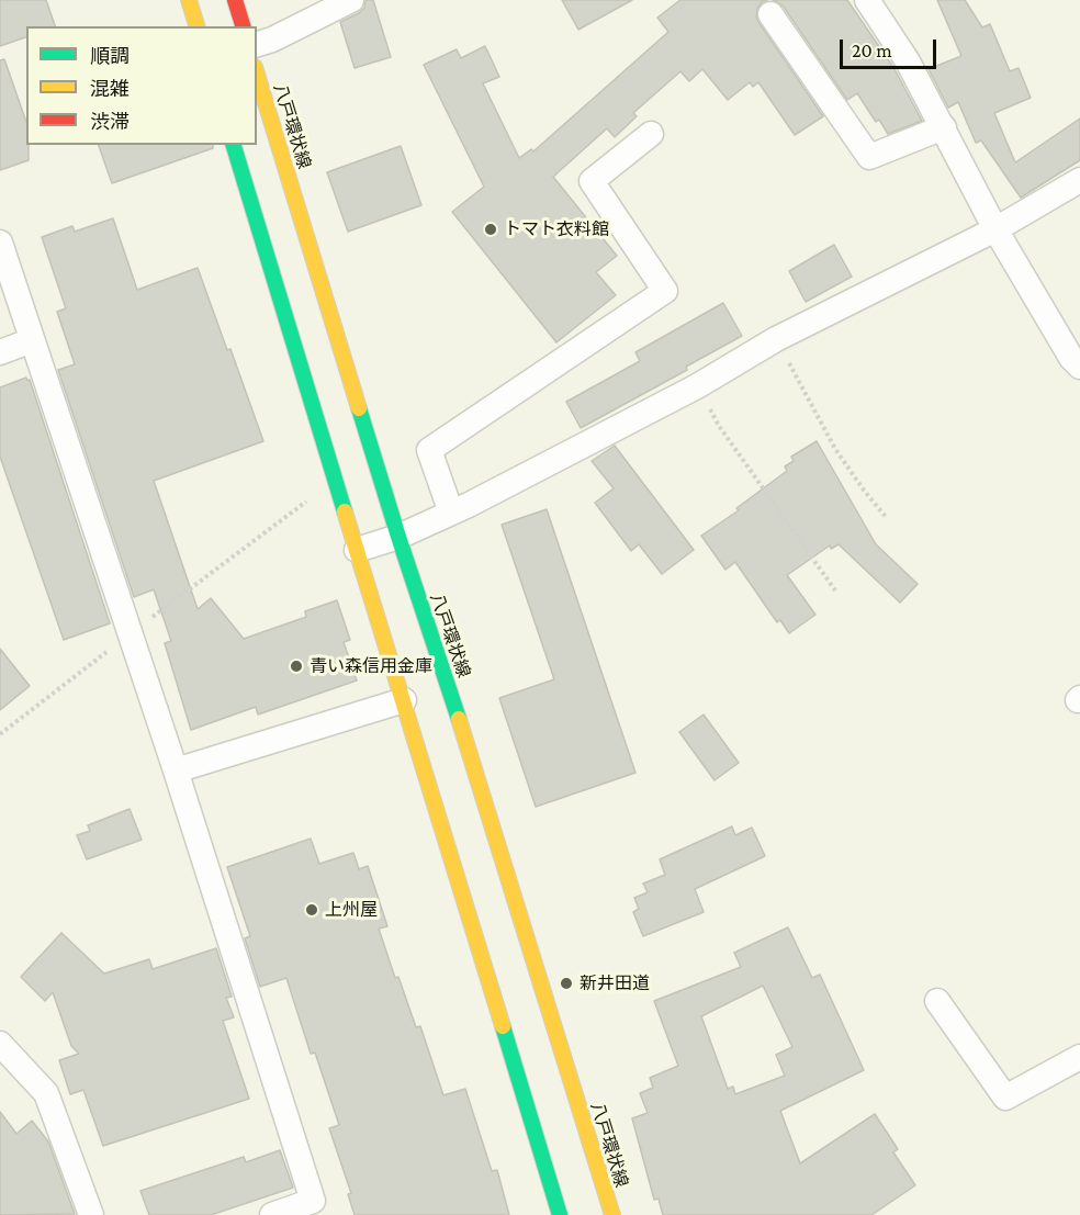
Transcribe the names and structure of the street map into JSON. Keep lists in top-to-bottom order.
{
  "streets": {
    "main road": ["八戸環状線"]
  },
  "places": [
    "トマト衣料館",
    "青い森信用金庫",
    "上州屋",
    "新井田道"
  ],
  "legend": ["順調", "混雑", "渋滞"],
  "scale_bar": "20 m"
}
